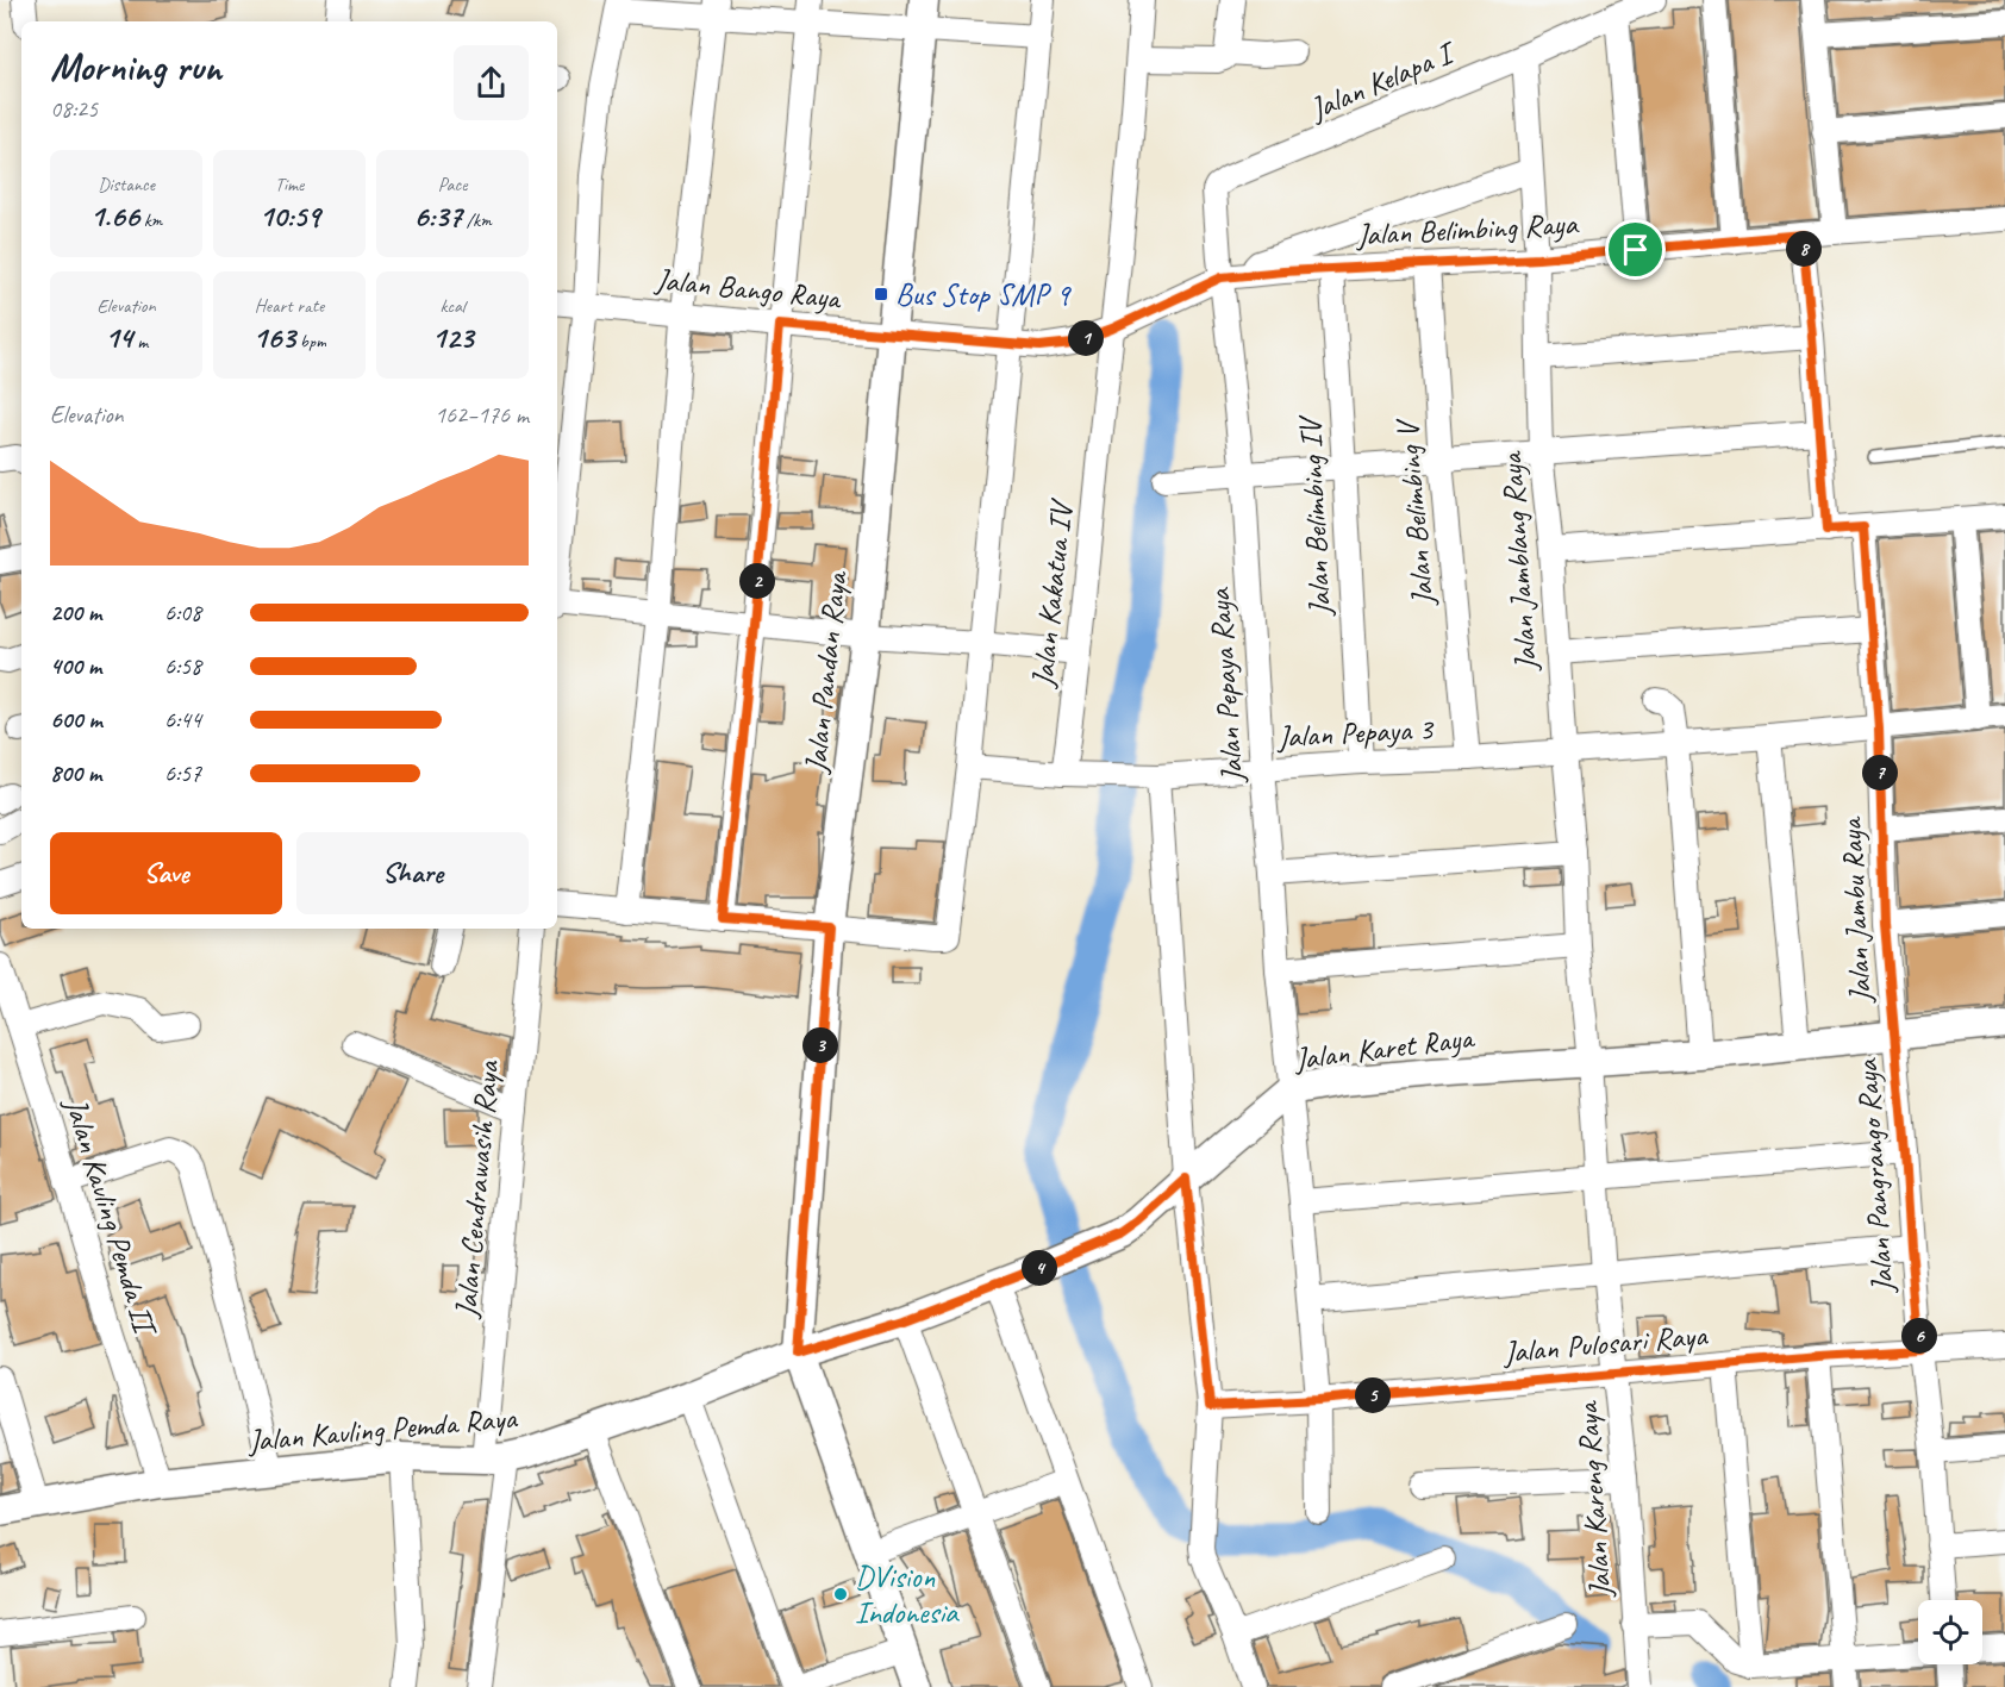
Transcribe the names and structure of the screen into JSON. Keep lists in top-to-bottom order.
{
  "streets": {
    "street": [
      "Jalan Kelapa I",
      "Jalan Belimbing Raya",
      "Jalan Bango Raya",
      "Jalan Belimbing V",
      "Jalan Belimbing IV",
      "Jalan Jamblang Raya",
      "Jalan Kakatua IV",
      "Jalan Pandan Raya",
      "Jalan Pepaya Raya",
      "Jalan Pepaya 3",
      "Jalan Jambu Raya",
      "Jalan Karet Raya",
      "Jalan Pangrango Raya",
      "Jalan Cendrawasih Raya",
      "Jalan Kavling Pemda II",
      "Jalan Pulosari Raya",
      "Jalan Kavling Pemda Raya",
      "Jalan Kareng Raya"
    ]
  },
  "crossings": [
    ["Jalan Kelapa I", "Jalan Belimbing Raya"],
    ["Jalan Kelapa I", "Jalan Bango Raya"],
    ["Jalan Kelapa I", "Jalan Jamblang Raya"],
    ["Jalan Kelapa I", "Jalan Pepaya Raya"],
    ["Jalan Belimbing Raya", "Jalan Bango Raya"],
    ["Jalan Belimbing Raya", "Jalan Belimbing V"],
    ["Jalan Belimbing Raya", "Jalan Belimbing IV"],
    ["Jalan Belimbing Raya", "Jalan Jamblang Raya"],
    ["Jalan Belimbing Raya", "Jalan Pepaya Raya"],
    ["Jalan Bango Raya", "Jalan Kakatua IV"],
    ["Jalan Bango Raya", "Jalan Pandan Raya"],
    ["Jalan Bango Raya", "Jalan Pepaya Raya"],
    ["Jalan Belimbing V", "Jalan Pepaya 3"],
    ["Jalan Belimbing IV", "Jalan Pepaya 3"],
    ["Jalan Jamblang Raya", "Jalan Pepaya 3"],
    ["Jalan Jamblang Raya", "Jalan Karet Raya"],
    ["Jalan Jamblang Raya", "Jalan Kareng Raya"],
    ["Jalan Kakatua IV", "Jalan Pepaya 3"],
    ["Jalan Pandan Raya", "Jalan Karet Raya"],
    ["Jalan Pandan Raya", "Jalan Kavling Pemda Raya"],
    ["Jalan Pepaya Raya", "Jalan Pepaya 3"],
    ["Jalan Pepaya Raya", "Jalan Karet Raya"],
    ["Jalan Pepaya Raya", "Jalan Pulosari Raya"],
    ["Jalan Pepaya 3", "Jalan Jambu Raya"],
    ["Jalan Jambu Raya", "Jalan Karet Raya"],
    ["Jalan Jambu Raya", "Jalan Pangrango Raya"],
    ["Jalan Karet Raya", "Jalan Pangrango Raya"],
    ["Jalan Karet Raya", "Jalan Kavling Pemda Raya"],
    ["Jalan Karet Raya", "Jalan Kareng Raya"],
    ["Jalan Pangrango Raya", "Jalan Pulosari Raya"],
    ["Jalan Cendrawasih Raya", "Jalan Kavling Pemda Raya"],
    ["Jalan Kavling Pemda II", "Jalan Kavling Pemda Raya"],
    ["Jalan Pulosari Raya", "Jalan Kareng Raya"]
  ],
  "places": {
    "transit": ["Bus Stop SMP 9"],
    "other": ["DVision Indonesia"]
  },
  "page": {
    "heading": ["Morning run", "08:25"],
    "stats": [
      ["Distance", "1.66 km"],
      ["Time", "10:59"],
      ["Pace", "6:37 /km"],
      ["Elevation", "14 m"],
      ["Heart rate", "163 bpm"],
      ["kcal", "123"]
    ],
    "pins": [
      "8",
      "1",
      "2",
      "7",
      "3",
      "4",
      "6",
      "5"
    ],
    "chart": ["Elevation", "162–176 m"],
    "list": [
      {
        "name": "200 m",
        "note": "6:08"
      },
      {
        "name": "400 m",
        "note": "6:58"
      },
      {
        "name": "600 m",
        "note": "6:44"
      },
      {
        "name": "800 m",
        "note": "6:57"
      }
    ],
    "buttons": ["Save", "Share"]
  }
}
